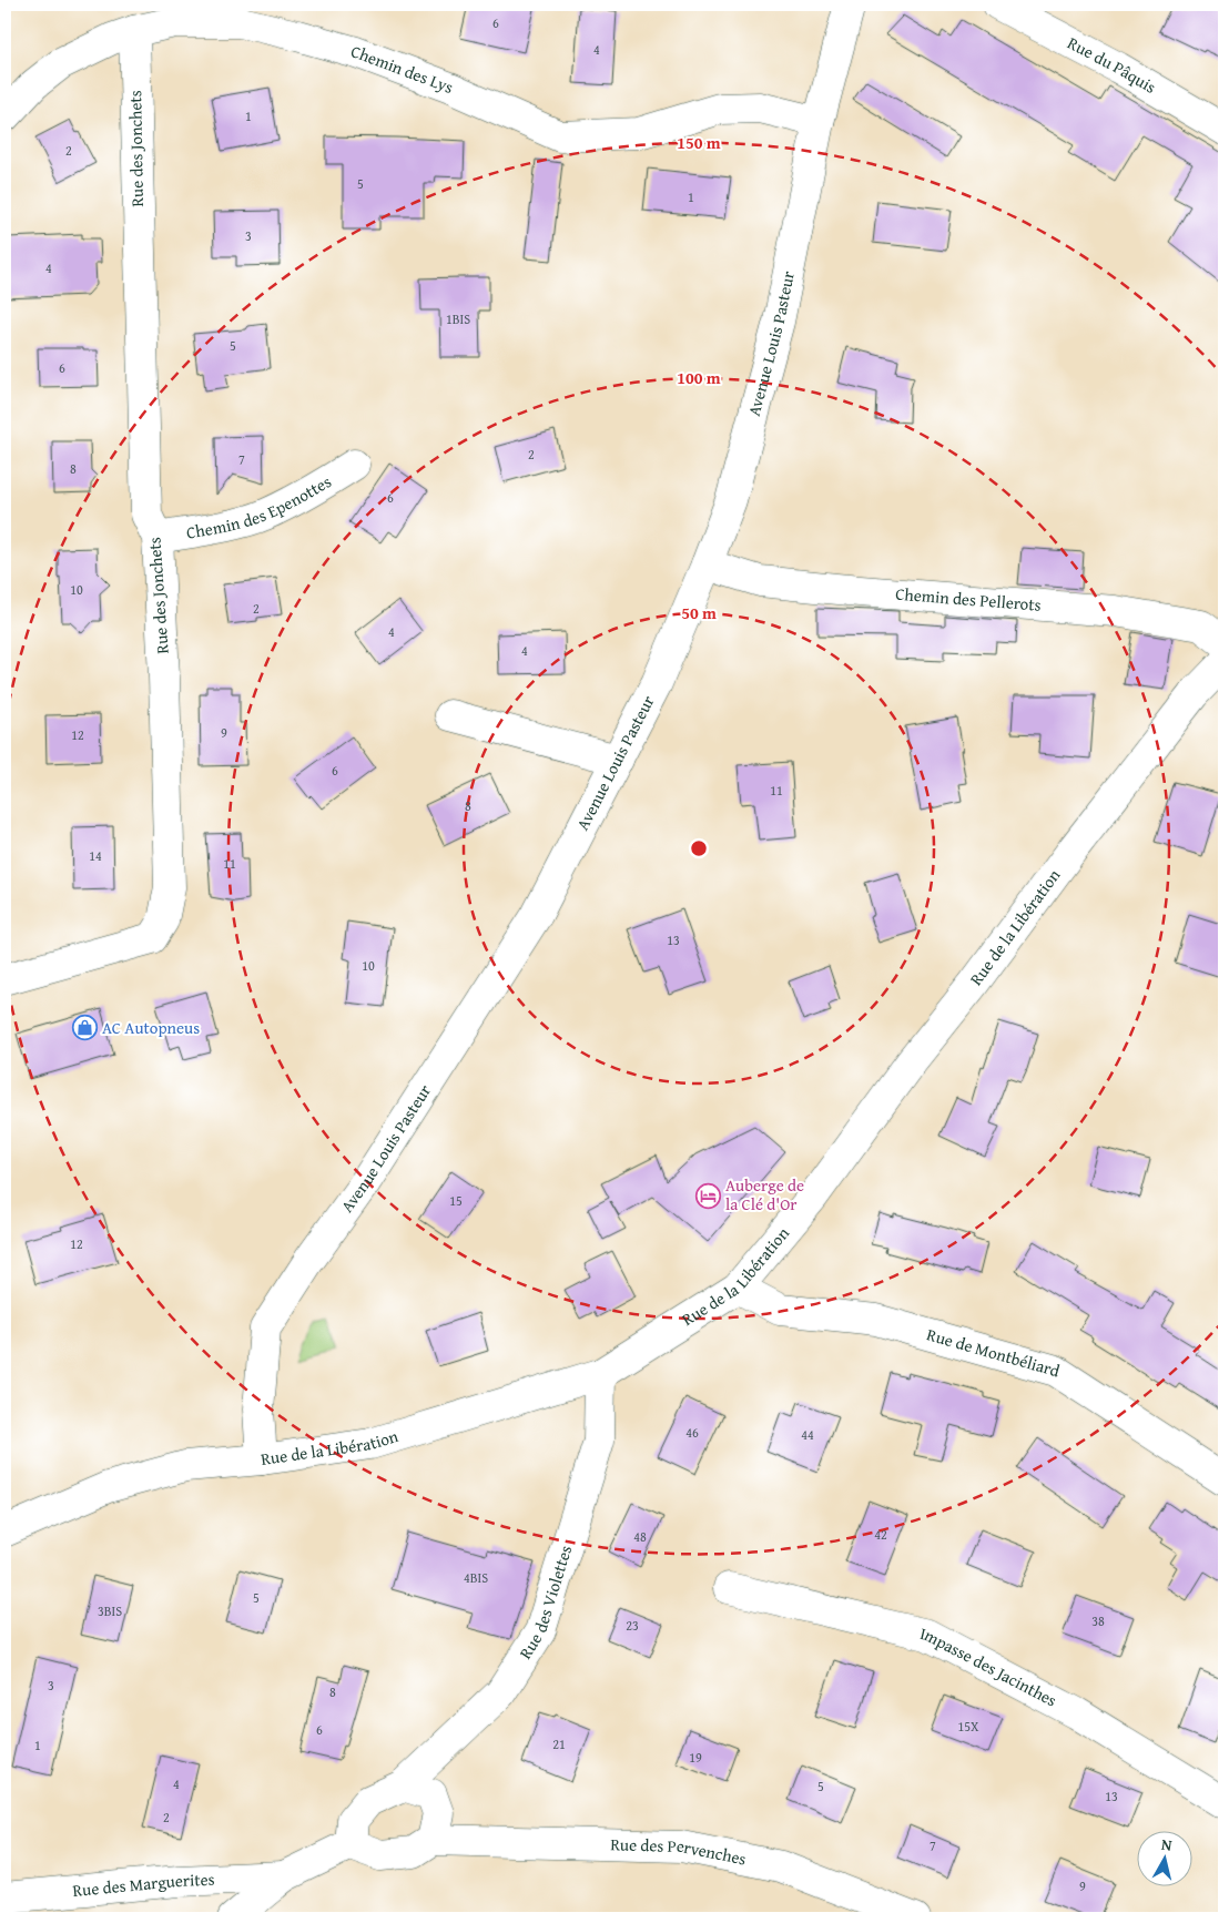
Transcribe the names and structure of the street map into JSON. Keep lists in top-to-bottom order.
{
  "streets": {
    "street": [
      "Rue du Pâquis",
      "Chemin des Lys",
      "Rue des Jonchets",
      "Avenue Louis Pasteur",
      "Chemin des Epenottes",
      "Chemin des Pellerots",
      "Rue de la Libération",
      "Rue de Montbéliard",
      "Rue des Violettes",
      "Impasse des Jacinthes",
      "Rue des Pervenches",
      "Rue des Marguerites"
    ]
  },
  "crossings": [
    ["Chemin des Lys", "Rue des Jonchets"],
    ["Chemin des Lys", "Avenue Louis Pasteur"],
    ["Rue des Jonchets", "Chemin des Epenottes"],
    ["Avenue Louis Pasteur", "Chemin des Pellerots"],
    ["Avenue Louis Pasteur", "Rue de la Libération"],
    ["Rue de la Libération", "Rue de Montbéliard"],
    ["Rue de la Libération", "Rue des Violettes"],
    ["Rue des Violettes", "Rue des Pervenches"]
  ],
  "places": {
    "shop": ["AC Autopneus"],
    "hotel": ["Auberge de la Clé d'Or"]
  },
  "house_numbers": [
    "6",
    "4",
    "1",
    "2",
    "5",
    "1",
    "3",
    "4",
    "1BIS",
    "5",
    "6",
    "2",
    "7",
    "8",
    "6",
    "10",
    "2",
    "4",
    "4",
    "9",
    "12",
    "6",
    "11",
    "8",
    "14",
    "11",
    "13",
    "10",
    "15",
    "12",
    "46",
    "44",
    "42",
    "48",
    "4BIS",
    "5",
    "3BIS",
    "38",
    "23",
    "3",
    "8",
    "15X",
    "6",
    "21",
    "1",
    "19",
    "4",
    "5",
    "13",
    "2",
    "7",
    "9"
  ],
  "north": "top",
  "rings": ["150 m", "100 m", "50 m"]
}
